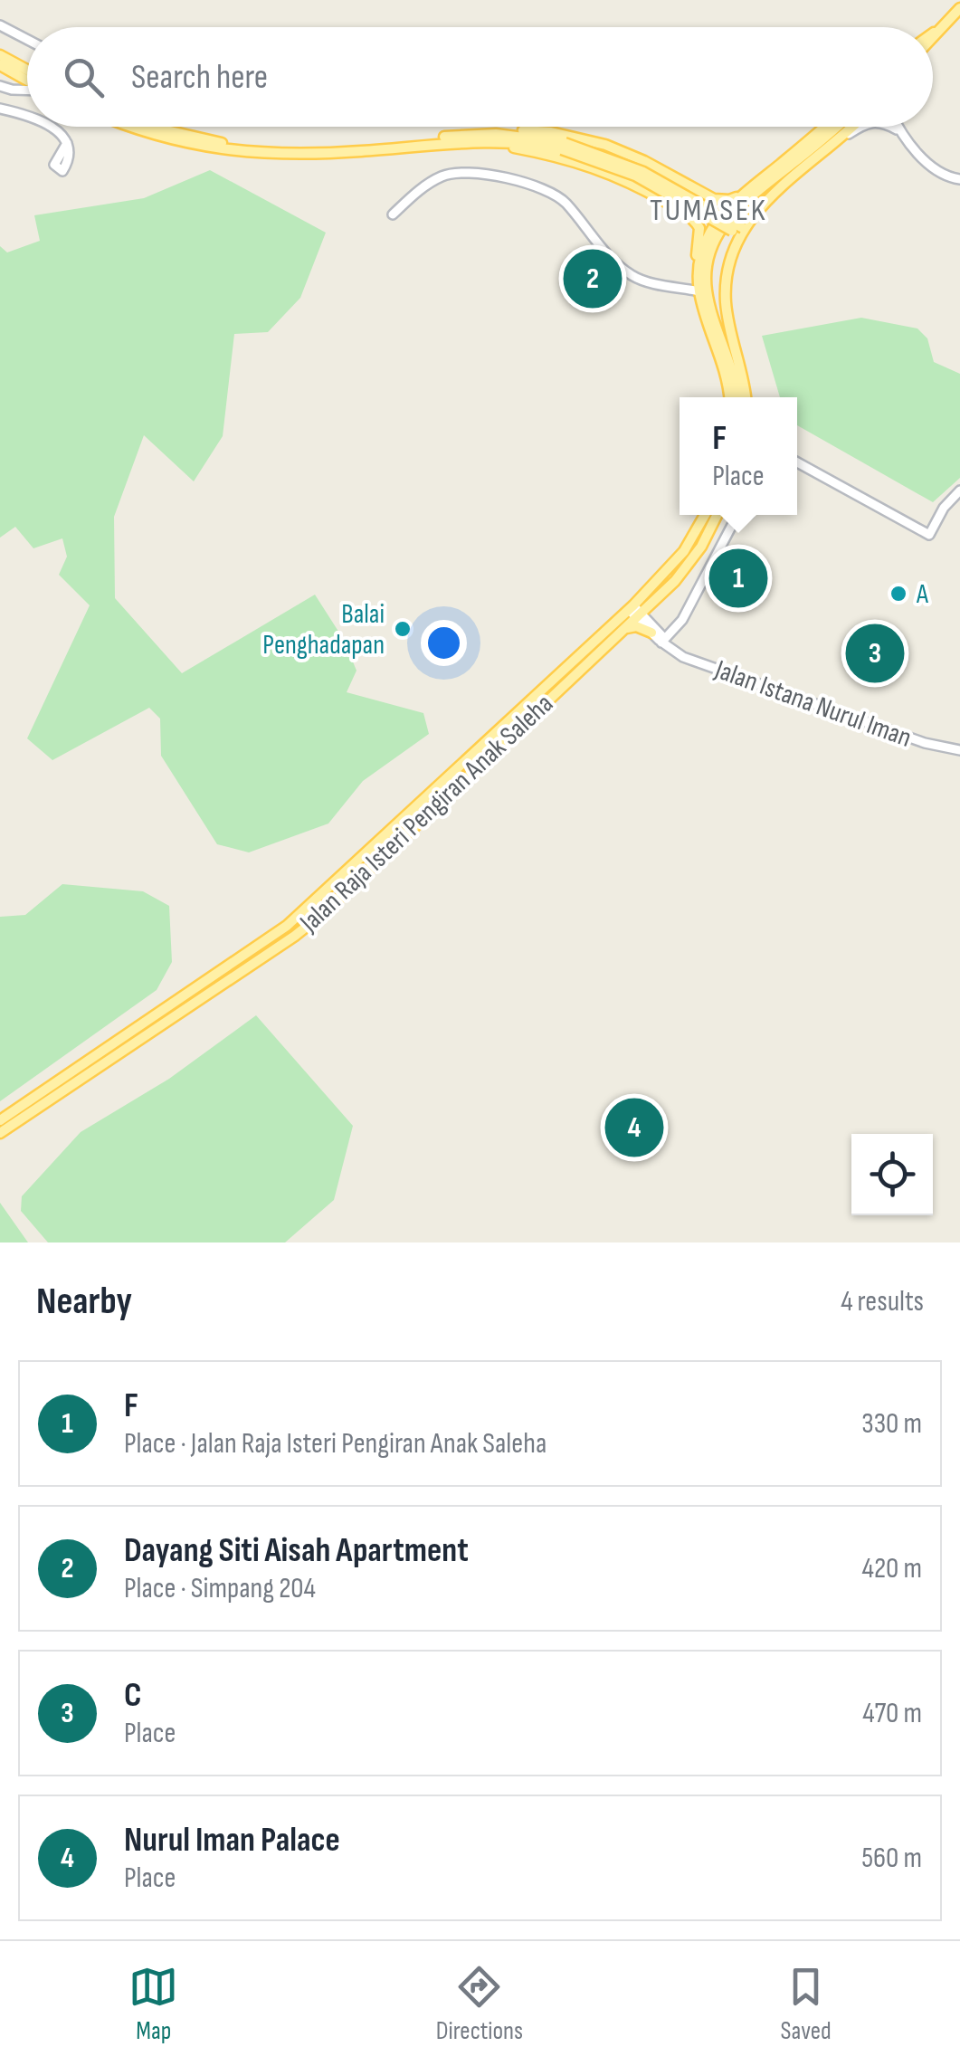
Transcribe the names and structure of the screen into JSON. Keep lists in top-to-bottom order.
{
  "streets": {
    "main road": ["Jalan Raja Isteri Pengiran Anak Saleha"],
    "street": ["Jalan Istana Nurul Iman"]
  },
  "crossings": [
    ["Jalan Istana Nurul Iman", "Jalan Raja Isteri Pengiran Anak Saleha"]
  ],
  "districts": ["TUMASEK"],
  "places": ["A", "Balai Penghadapan"],
  "page": {
    "search": "Search here",
    "pins": [
      "2",
      "1",
      "3",
      "4"
    ],
    "popup": ["F", "Place"],
    "heading": ["Nearby", "4 results"],
    "list": [
      {
        "mark": "1",
        "name": "F",
        "note": "Place · Jalan Raja Isteri Pengiran Anak Saleha",
        "value": "330 m"
      },
      {
        "mark": "2",
        "name": "Dayang Siti Aisah Apartment",
        "note": "Place · Simpang 204",
        "value": "420 m"
      },
      {
        "mark": "3",
        "name": "C",
        "note": "Place",
        "value": "470 m"
      },
      {
        "mark": "4",
        "name": "Nurul Iman Palace",
        "note": "Place",
        "value": "560 m"
      }
    ],
    "nav": ["Map", "Directions", "Saved"]
  }
}
